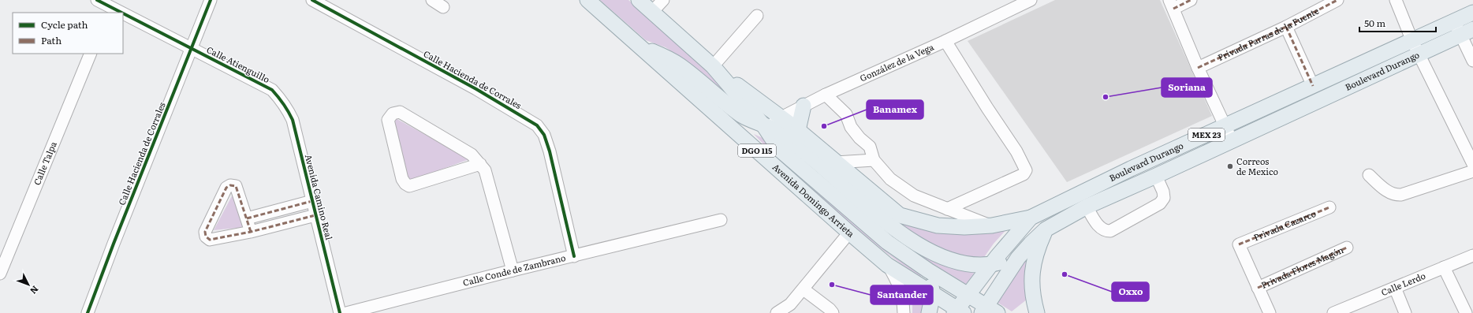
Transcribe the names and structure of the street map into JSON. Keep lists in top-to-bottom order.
{
  "streets": {
    "main road": [
      "Boulevard Durango",
      "MEX 23",
      "DGO 115",
      "Avenida Domingo Arrieta"
    ],
    "street": [
      "Privada Parras de la Fuente",
      "González de la Vega",
      "Calle Atienguillo",
      "Calle Hacienda de Corrales",
      "Calle Talpa",
      "Avenida Camino Real",
      "Privada Cazarco",
      "Privada Flores Magón",
      "Calle Conde de Zambrano",
      "Calle Lerdo"
    ]
  },
  "crossings": [
    ["González de la Vega", "Avenida Domingo Arrieta"],
    ["Calle Atienguillo", "Calle Hacienda de Corrales"],
    ["Calle Atienguillo", "Avenida Camino Real"],
    ["Boulevard Durango", "Avenida Domingo Arrieta"],
    ["Calle Hacienda de Corrales", "Calle Conde de Zambrano"],
    ["Privada Cazarco", "Privada Flores Magón"]
  ],
  "places": [
    "Soriana",
    "Banamex",
    "Correos de Mexico",
    "Oxxo",
    "Santander"
  ],
  "legend": ["Cycle path", "Path"],
  "scale_bar": "50 m",
  "north": "bottom right"
}
